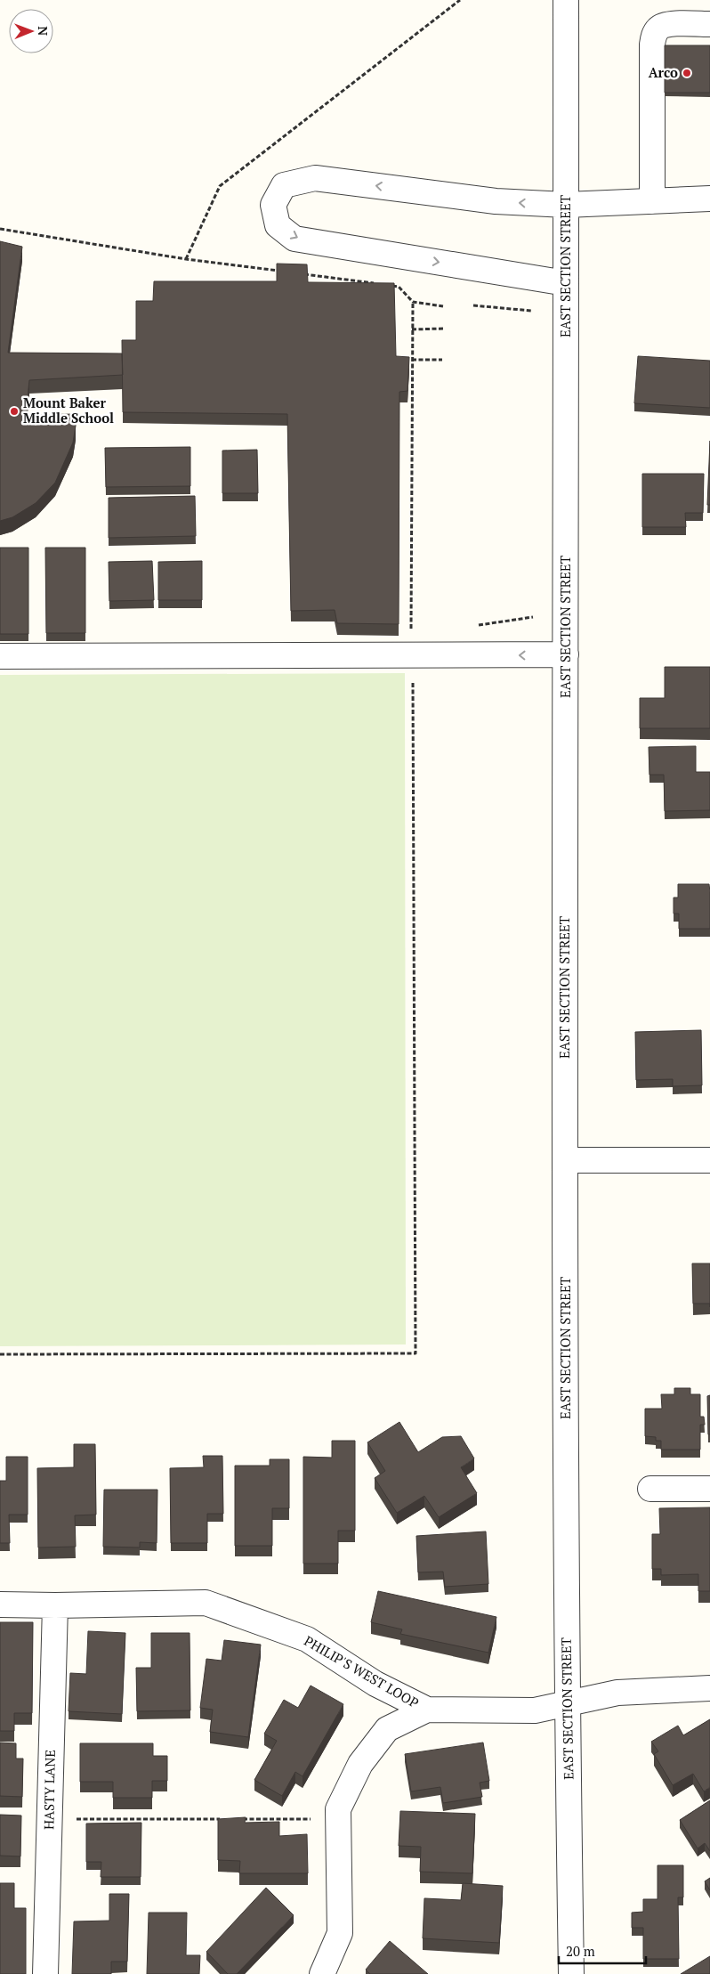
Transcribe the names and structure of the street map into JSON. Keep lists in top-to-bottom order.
{
  "streets": {
    "street": ["EAST SECTION STREET", "PHILIP'S WEST LOOP", "HASTY LANE"]
  },
  "crossings": [
    ["EAST SECTION STREET", "PHILIP'S WEST LOOP"],
    ["PHILIP'S WEST LOOP", "HASTY LANE"]
  ],
  "places": ["Arco", "Mount Baker Middle School"],
  "scale_bar": "20 m",
  "north": "right"
}
